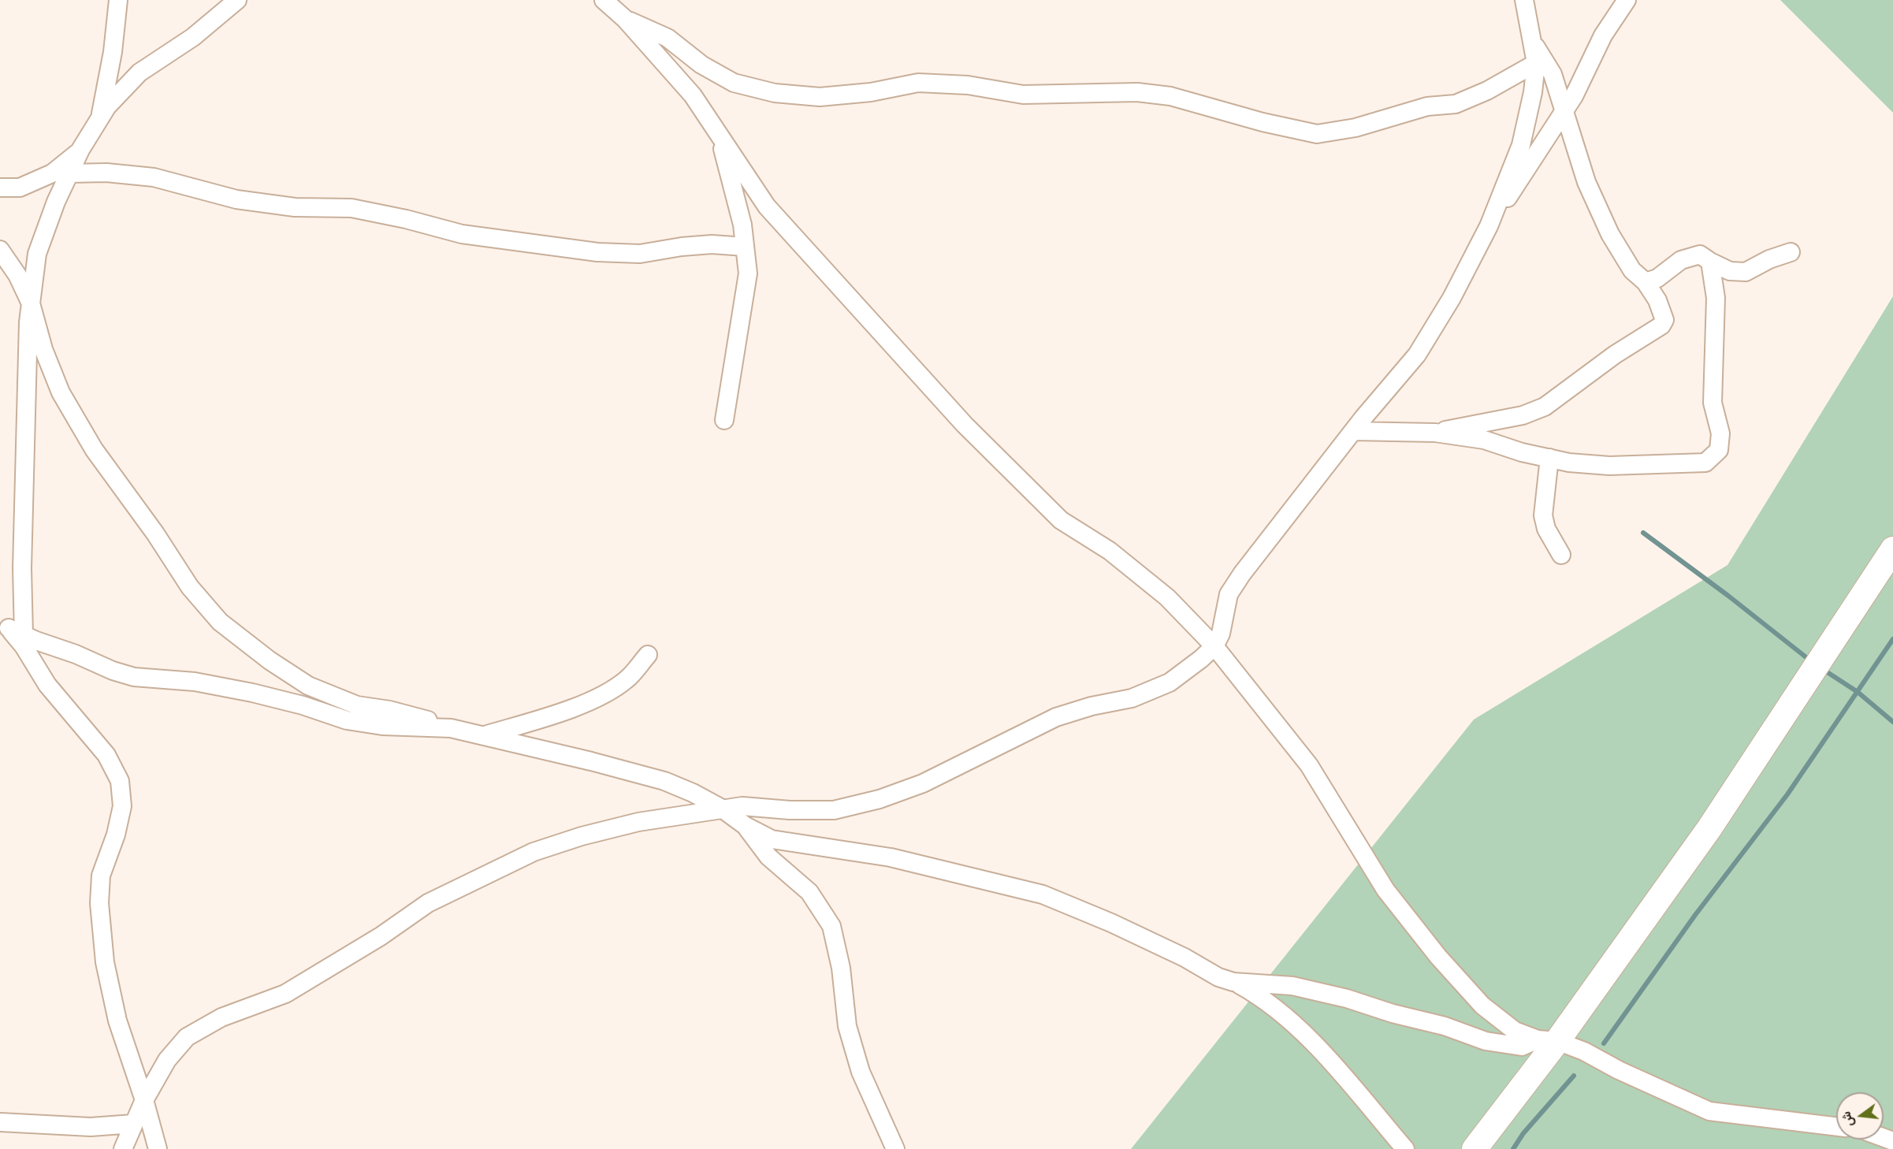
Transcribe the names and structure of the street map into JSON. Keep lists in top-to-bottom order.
{
  "north": "left"
}
